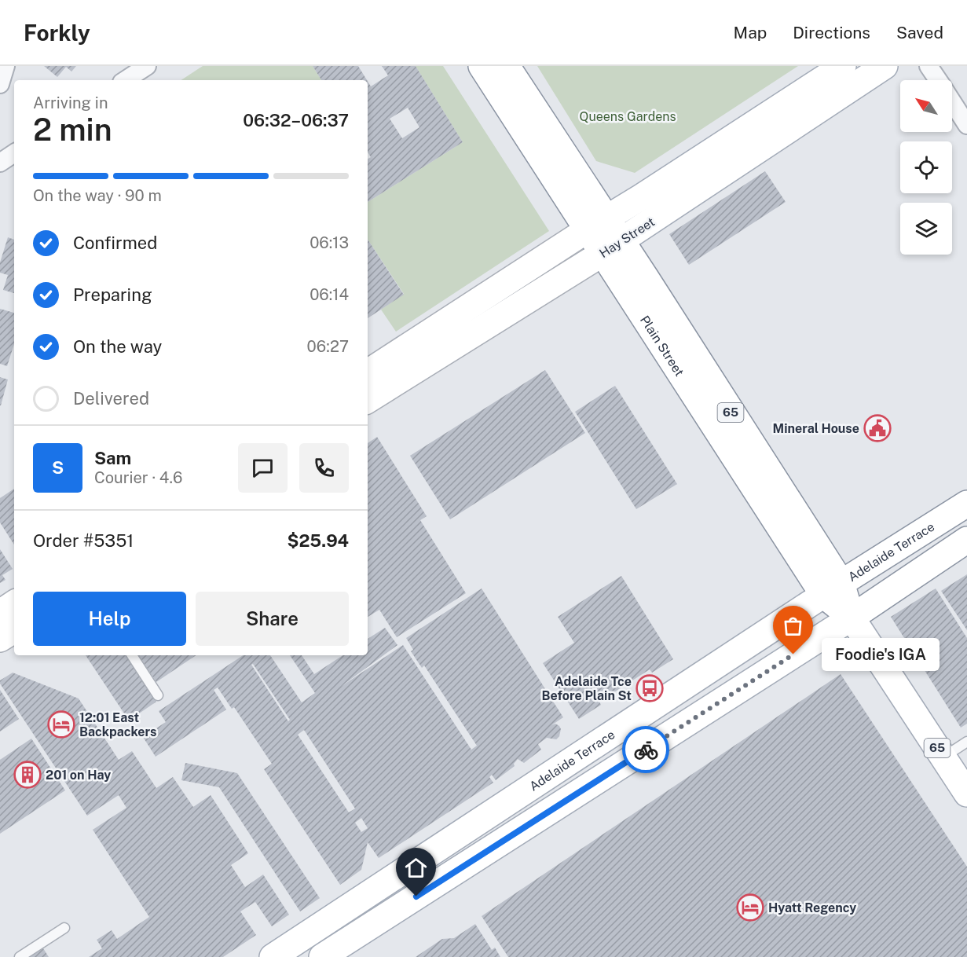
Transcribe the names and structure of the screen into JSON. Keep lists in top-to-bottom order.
{
  "streets": {
    "main road": [
      "Hay Street",
      "Plain Street",
      "65",
      "Adelaide Terrace"
    ]
  },
  "crossings": [
    ["Hay Street", "Plain Street"],
    ["Plain Street", "Adelaide Terrace"]
  ],
  "parks": ["Queens Gardens"],
  "places": {
    "public building": ["Mineral House"],
    "other": ["Foodie's IGA"],
    "bus stop": ["Adelaide Tce Before Plain St"],
    "hotel": ["12:01 East Backpackers", "Hyatt Regency"],
    "building": ["201 on Hay"]
  },
  "north": "top left",
  "page": {
    "header": "Forkly",
    "nav": ["Map", "Directions", "Saved"],
    "heading": ["2 min", "Arriving in", "06:32–06:37"],
    "panel": [
      "Sam",
      "Courier · 4.6",
      "Order #5351",
      "$25.94"
    ],
    "bar": "On the way · 90 m",
    "list": [
      ["Confirmed", "06:13"],
      ["Preparing", "06:14"],
      ["On the way", "06:27"],
      "Delivered"
    ],
    "round": "S",
    "buttons": ["Help", "Share"],
    "bubble": "Foodie's IGA"
  }
}
